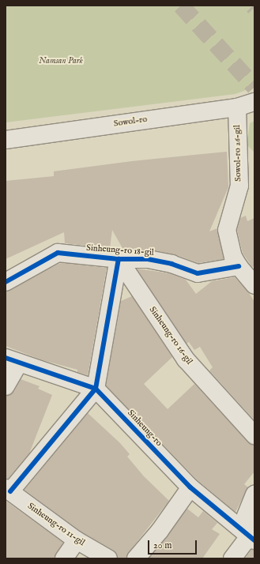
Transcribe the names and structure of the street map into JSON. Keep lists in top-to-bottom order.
{
  "streets": {
    "street": [
      "Sowol-ro",
      "Sowol-ro 26-gil",
      "Sinheung-ro 18-gil",
      "Sinheung-ro 16-gil",
      "Sinheung-ro",
      "Sinheung-ro 11-gil"
    ]
  },
  "crossings": [
    ["Sowol-ro", "Sowol-ro 26-gil"],
    ["Sowol-ro 26-gil", "Sinheung-ro 18-gil"],
    ["Sinheung-ro 18-gil", "Sinheung-ro 16-gil"]
  ],
  "parks": ["Namsan Park"],
  "scale_bar": "20 m"
}
